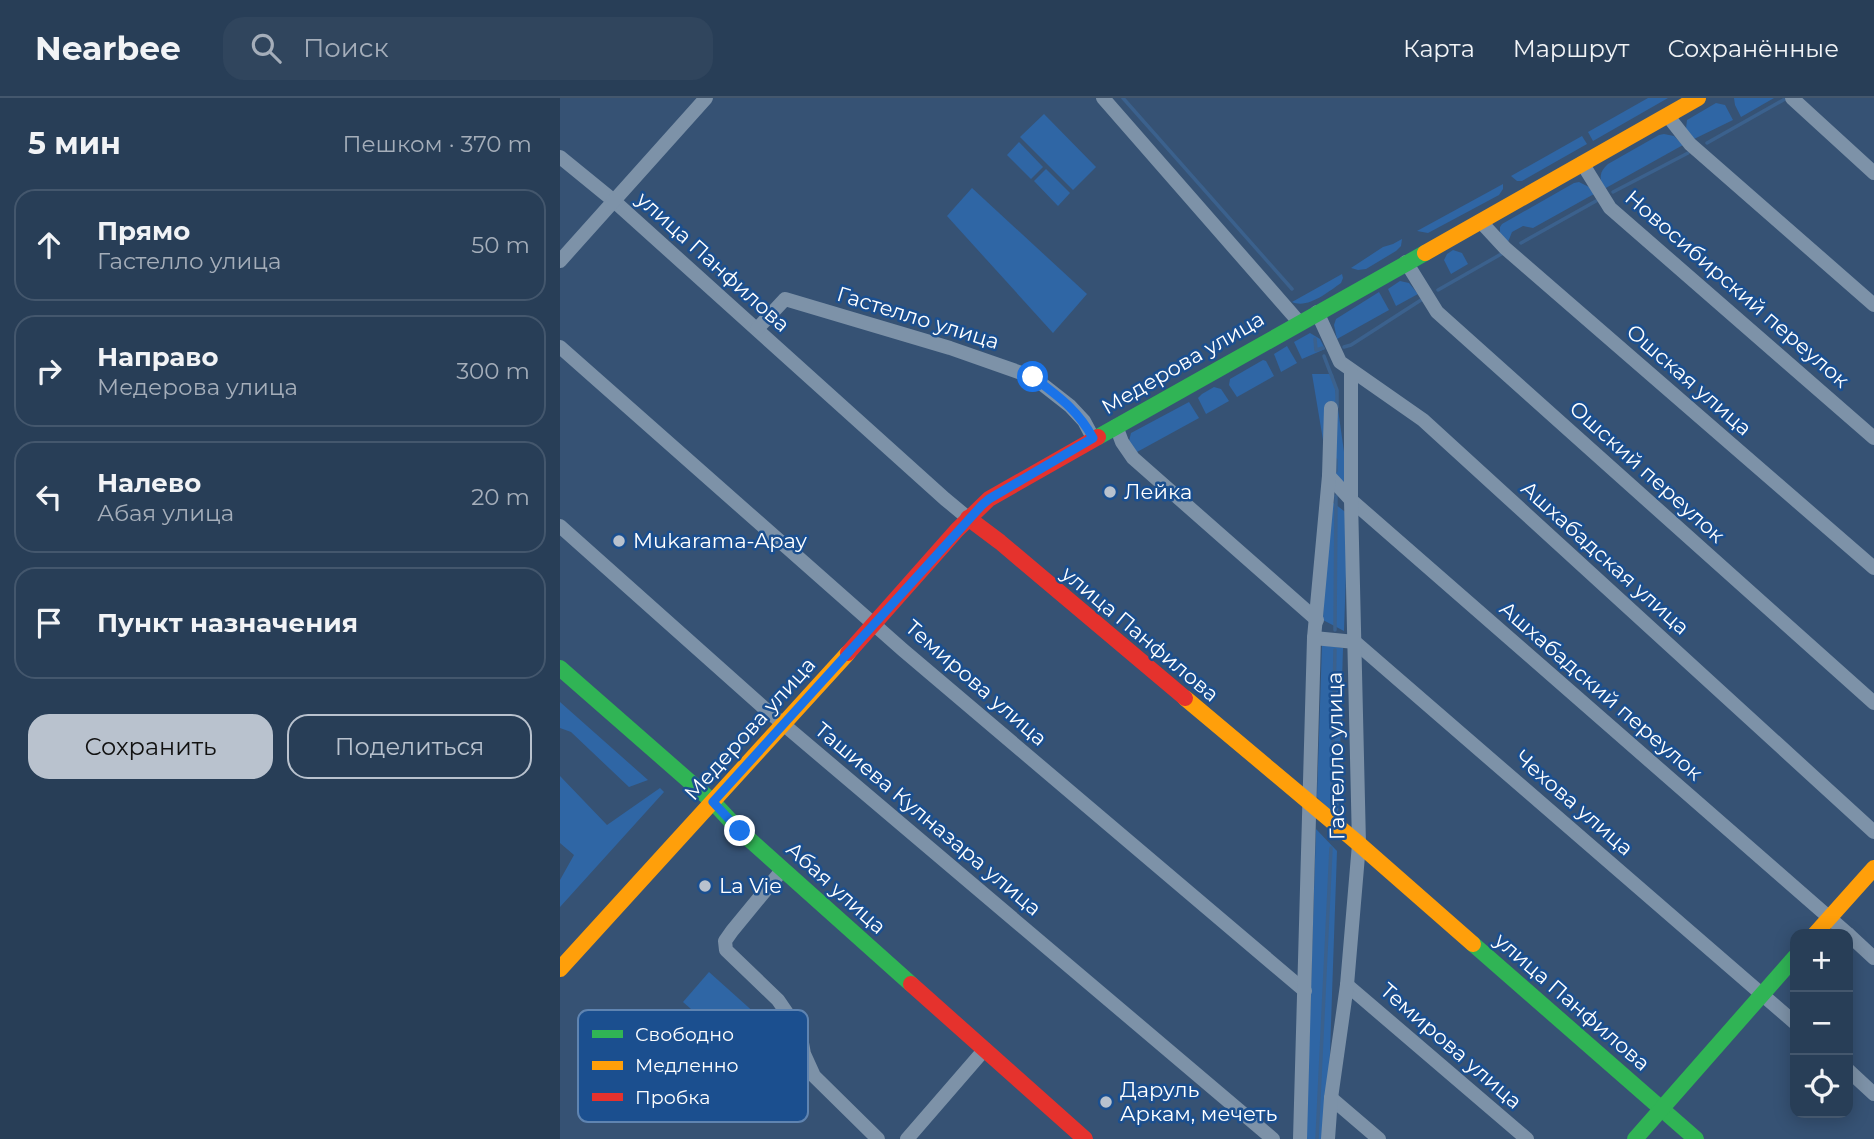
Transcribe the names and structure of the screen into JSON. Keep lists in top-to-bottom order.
{
  "streets": {
    "main road": ["улица Панфилова", "Медерова улица", "Абая улица"],
    "street": [
      "Новосибирский переулок",
      "Гастелло улица",
      "Ошская улица",
      "Ошский переулок",
      "Ашхабадская улица",
      "Темирова улица",
      "Ашхабадский переулок",
      "Чехова улица",
      "Ташиева Кулназара улица"
    ]
  },
  "crossings": [
    ["улица Панфилова", "Гастелло улица"],
    ["улица Панфилова", "Медерова улица"],
    ["Новосибирский переулок", "Медерова улица"],
    ["Гастелло улица", "Медерова улица"],
    ["Гастелло улица", "Ашхабадская улица"],
    ["Гастелло улица", "Темирова улица"],
    ["Гастелло улица", "Ашхабадский переулок"],
    ["Гастелло улица", "Чехова улица"],
    ["Медерова улица", "Ошская улица"],
    ["Медерова улица", "Ошский переулок"],
    ["Медерова улица", "Ашхабадская улица"],
    ["Медерова улица", "Темирова улица"],
    ["Медерова улица", "Ташиева Кулназара улица"],
    ["Медерова улица", "Абая улица"]
  ],
  "places": [
    "Лейка",
    "Mukarama-Apay",
    "La Vie",
    "Даруль Аркам, мечеть"
  ],
  "legend": ["Свободно", "Медленно", "Пробка"],
  "page": {
    "header": "Nearbee",
    "search": "Поиск",
    "nav": ["Карта", "Маршрут", "Сохранённые"],
    "heading": ["5 мин", "Пешком · 370 m"],
    "list": [
      ["Прямо", "Гастелло улица", "50 m"],
      ["Направо", "Медерова улица", "300 m"],
      ["Налево", "Абая улица", "20 m"],
      "Пункт назначения"
    ],
    "buttons": ["Сохранить", "Поделиться"],
    "map_buttons": ["+", "−"]
  }
}
